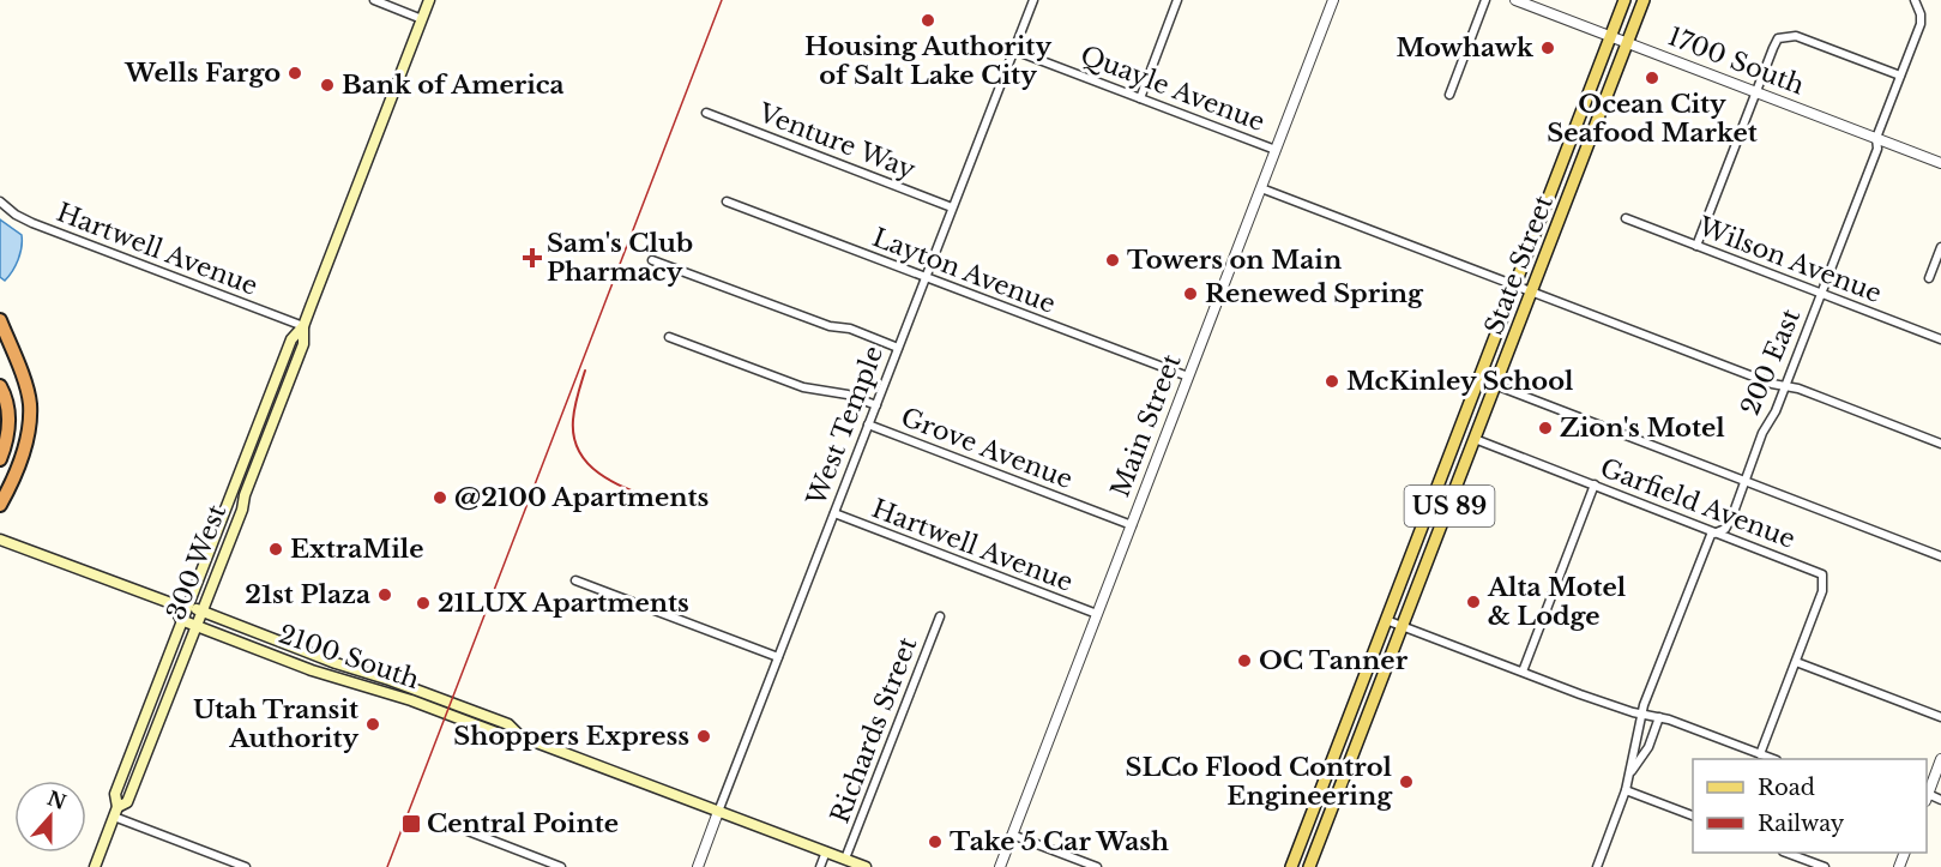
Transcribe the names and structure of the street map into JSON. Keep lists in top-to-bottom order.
{
  "streets": {
    "main road": [
      "State Street",
      "US 89",
      "300 West",
      "2100 South"
    ],
    "street": [
      "1700 South",
      "Quayle Avenue",
      "Venture Way",
      "Hartwell Avenue",
      "Wilson Avenue",
      "Layton Avenue",
      "200 East",
      "West Temple",
      "Main Street",
      "Grove Avenue",
      "Garfield Avenue",
      "Richards Street"
    ]
  },
  "crossings": [
    ["1700 South", "State Street"],
    ["1700 South", "200 East"],
    ["Quayle Avenue", "West Temple"],
    ["Quayle Avenue", "Main Street"],
    ["Venture Way", "West Temple"],
    ["Hartwell Avenue", "West Temple"],
    ["Hartwell Avenue", "Main Street"],
    ["Hartwell Avenue", "300 West"],
    ["Wilson Avenue", "200 East"],
    ["State Street", "Garfield Avenue"],
    ["Layton Avenue", "West Temple"],
    ["Layton Avenue", "Main Street"],
    ["200 East", "Garfield Avenue"],
    ["West Temple", "Grove Avenue"],
    ["West Temple", "2100 South"],
    ["Main Street", "Grove Avenue"],
    ["300 West", "2100 South"],
    ["2100 South", "Richards Street"]
  ],
  "places": {
    "other": [
      "Housing Authority of Salt Lake City",
      "Mowhawk",
      "Wells Fargo",
      "Ocean City Seafood Market",
      "Bank of America",
      "Towers on Main",
      "Renewed Spring",
      "McKinley School",
      "Zion's Motel",
      "@2100 Apartments",
      "ExtraMile",
      "21st Plaza",
      "Alta Motel & Lodge",
      "21LUX Apartments",
      "OC Tanner",
      "Utah Transit Authority",
      "Shoppers Express",
      "SLCo Flood Control Engineering",
      "Take 5 Car Wash"
    ],
    "health": ["Sam's Club Pharmacy"],
    "transit": ["Central Pointe"]
  },
  "legend": ["Road", "Railway"],
  "north": "top"
}
